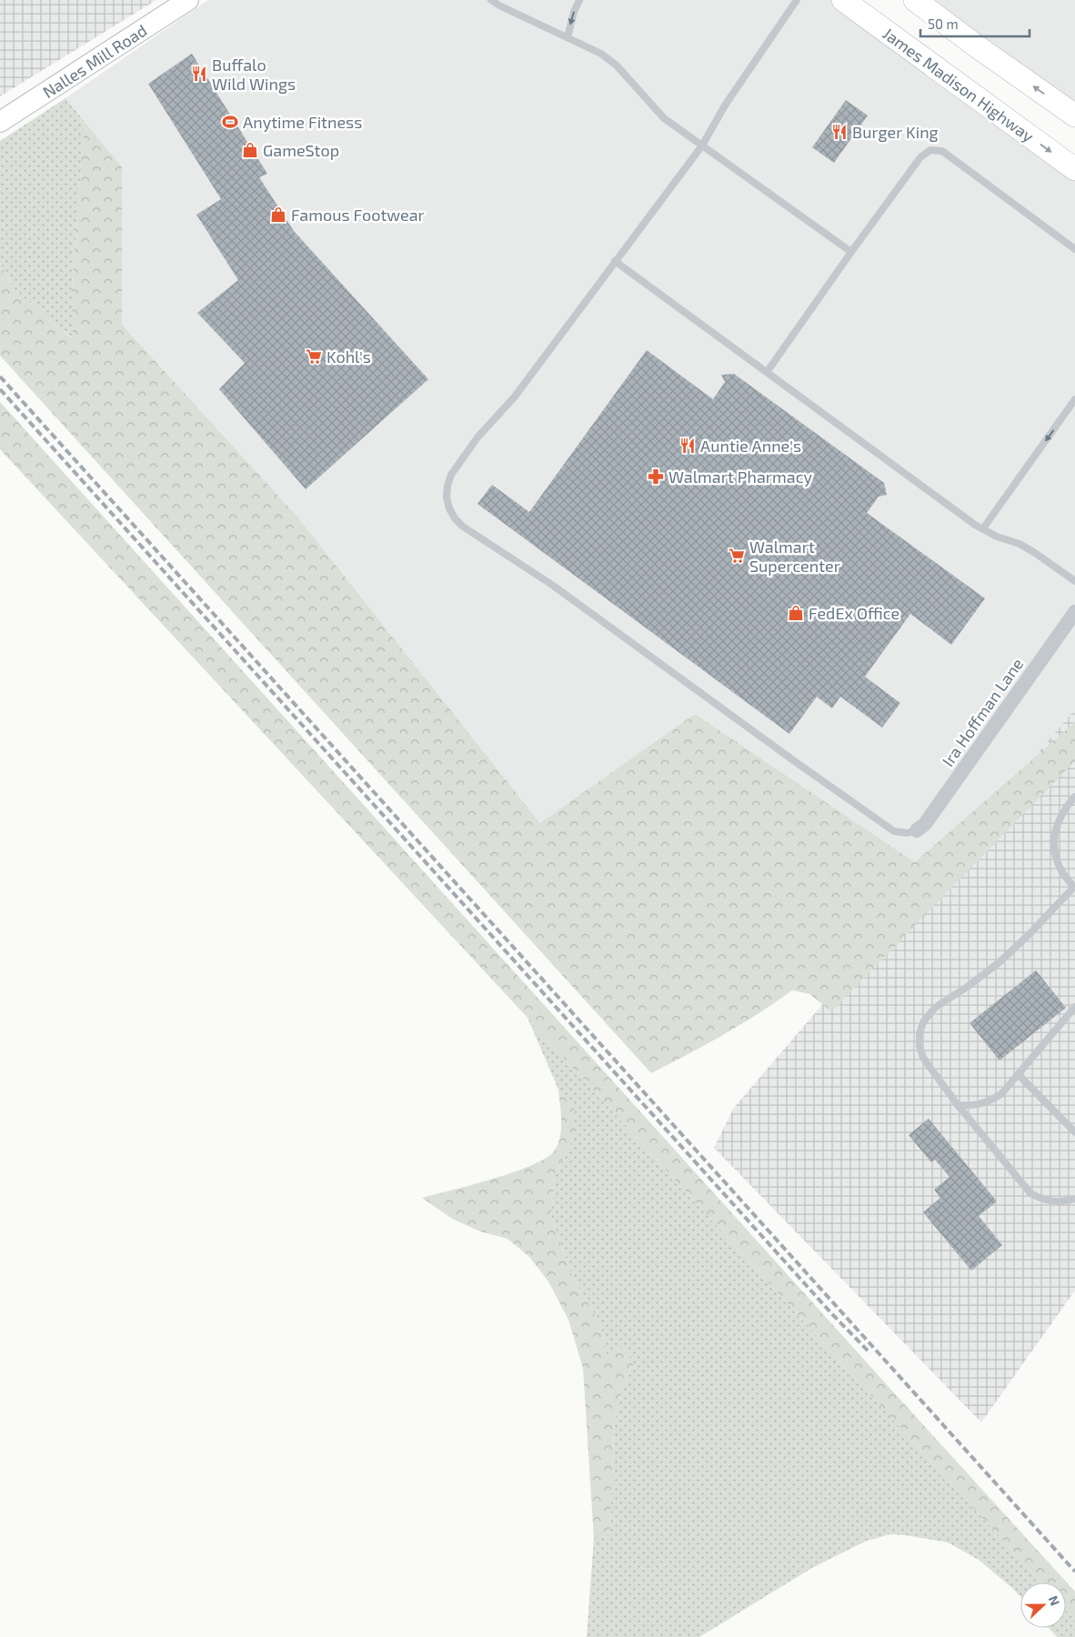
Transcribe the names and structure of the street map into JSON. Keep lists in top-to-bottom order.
{
  "streets": {
    "main road": ["James Madison Highway"],
    "street": ["Nalles Mill Road", "Ira Hoffman Lane"]
  },
  "places": {
    "restaurant": ["Buffalo Wild Wings", "Burger King", "Auntie Anne's"],
    "sports": ["Anytime Fitness"],
    "shop": ["GameStop", "Famous Footwear", "FedEx Office"],
    "supermarket": ["Kohl's", "Walmart Supercenter"],
    "pharmacy": ["Walmart Pharmacy"]
  },
  "scale_bar": "50 m",
  "north": "right"
}
